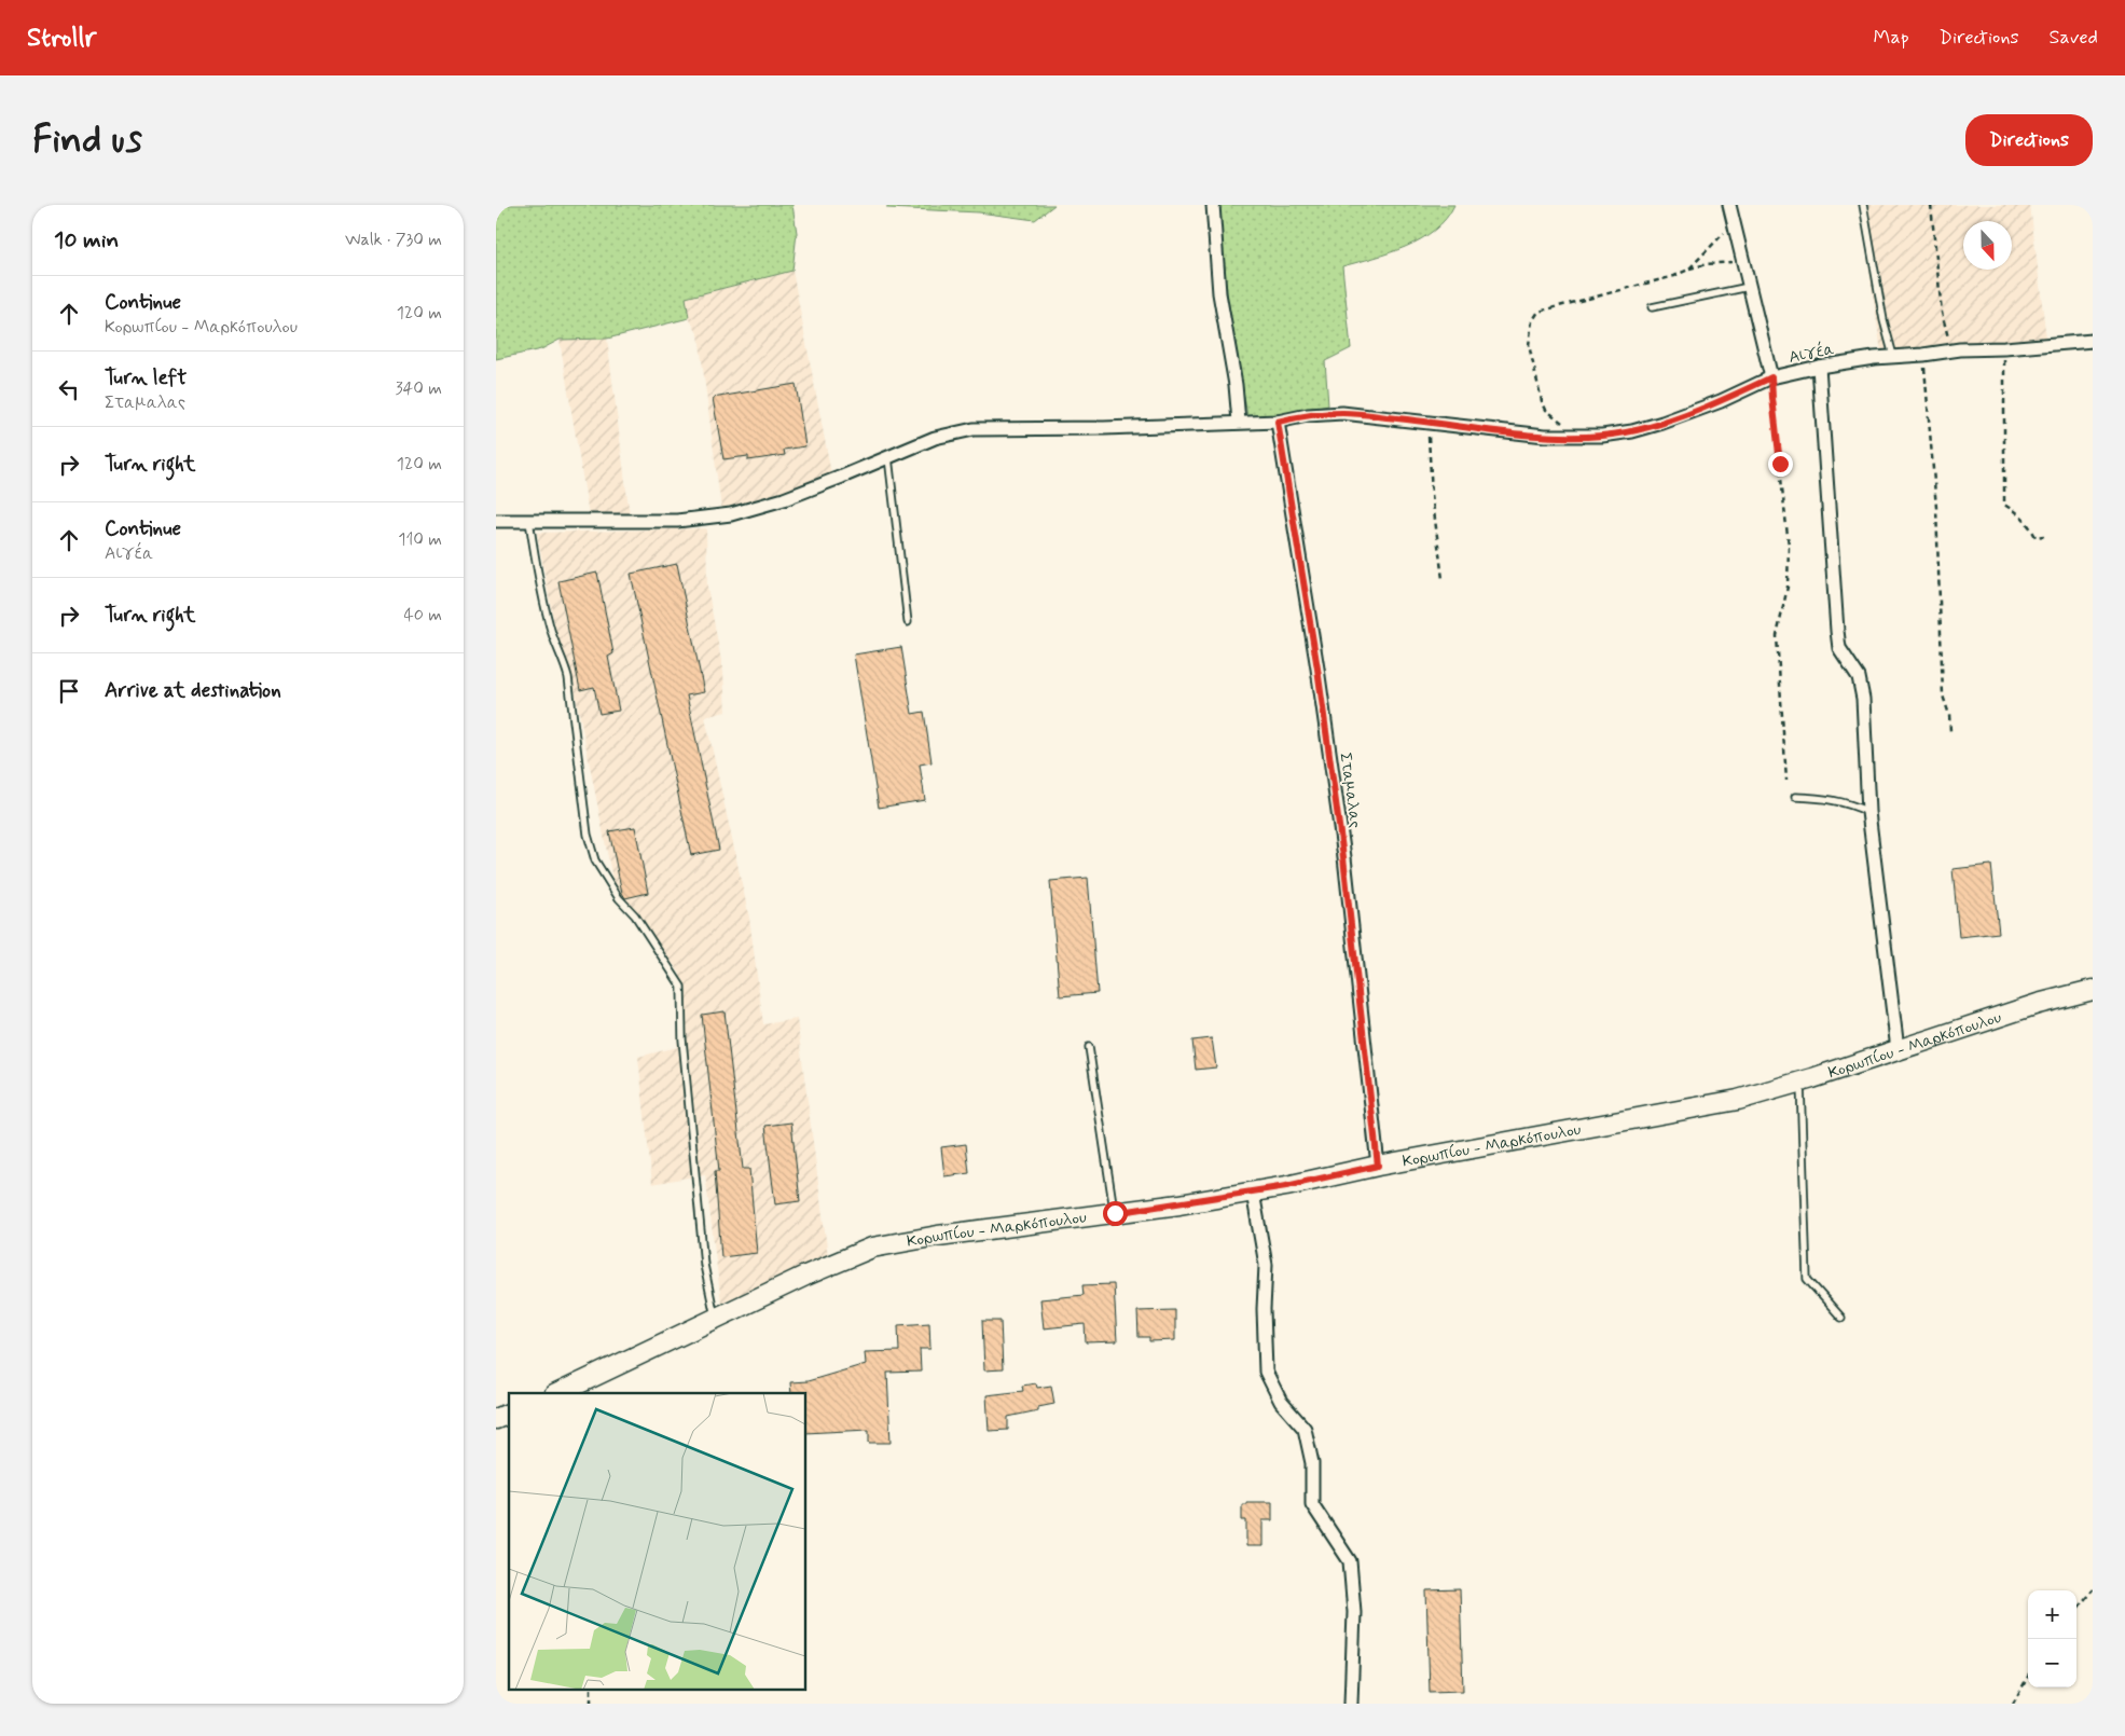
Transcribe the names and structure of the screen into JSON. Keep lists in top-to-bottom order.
{
  "streets": {
    "main road": ["Κορωπίου - Μαρκόπουλου"],
    "street": ["Αιγέα", "Σταμαλας"]
  },
  "crossings": [
    ["Αιγέα", "Σταμαλας"],
    ["Σταμαλας", "Κορωπίου - Μαρκόπουλου"]
  ],
  "north": "bottom",
  "page": {
    "header": "Strollr",
    "nav": ["Map", "Directions", "Saved"],
    "buttons": "Directions",
    "title": "Find us",
    "heading": ["10 min", "Walk · 730 m"],
    "list": [
      ["Continue", "Κορωπίου - Μαρκόπουλου", "120 m"],
      ["Turn left", "Σταμαλας", "340 m"],
      ["Turn right", "120 m"],
      ["Continue", "Αιγέα", "110 m"],
      ["Turn right", "40 m"],
      "Arrive at destination"
    ],
    "map_buttons": ["+", "−"]
  }
}
